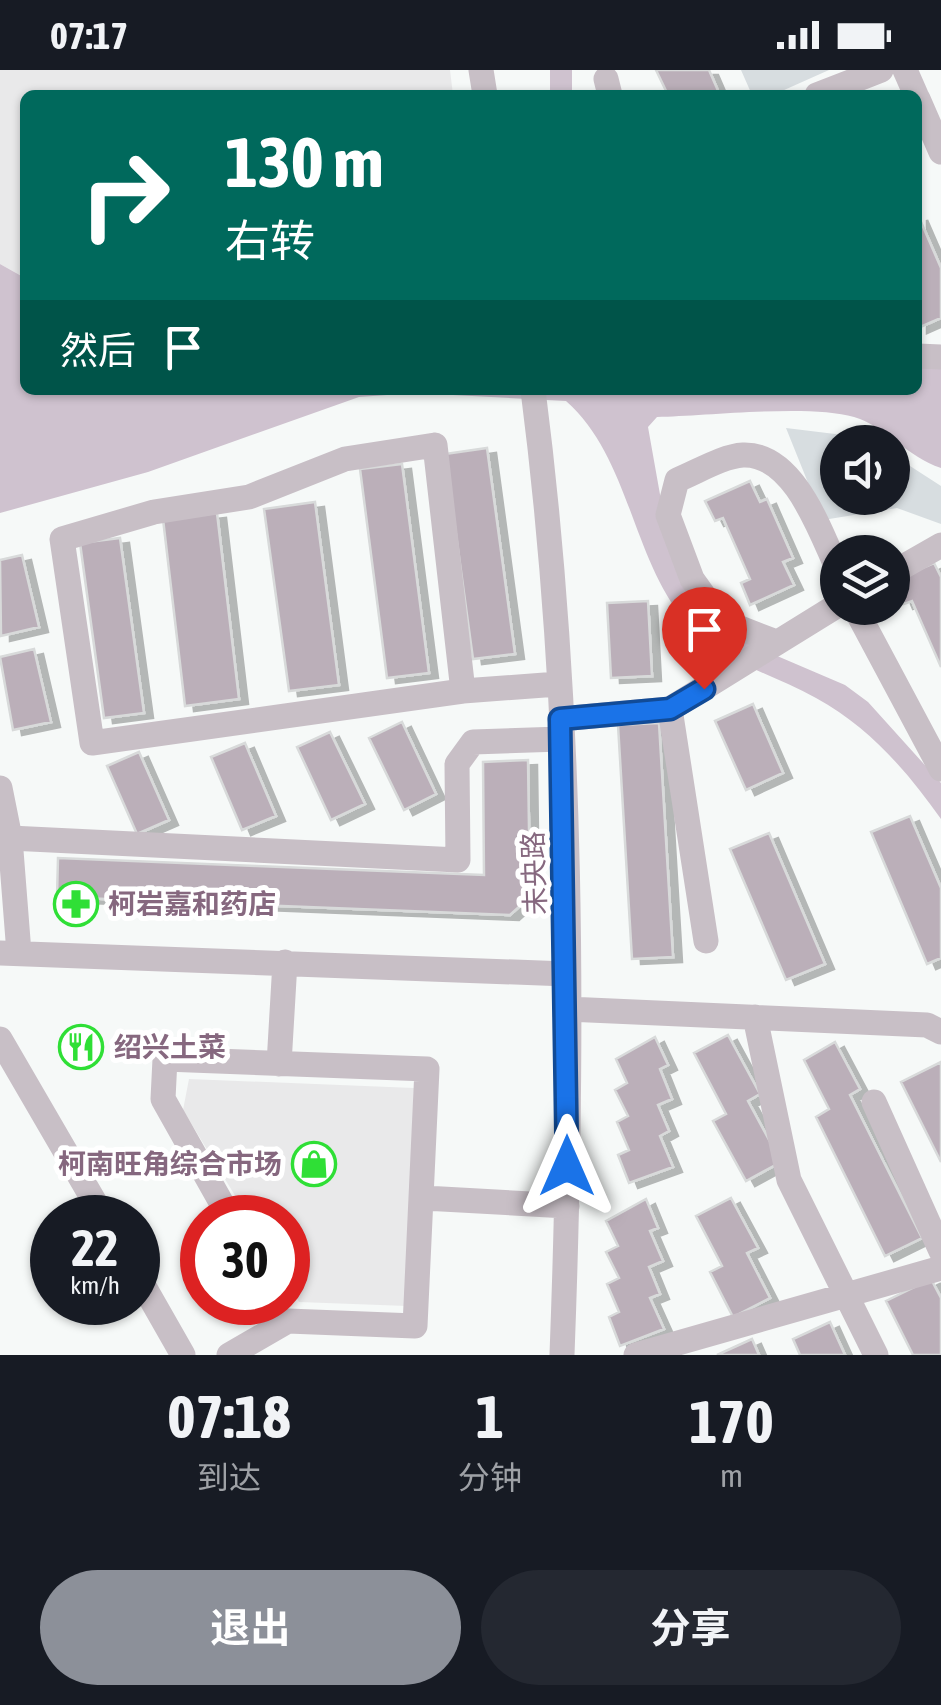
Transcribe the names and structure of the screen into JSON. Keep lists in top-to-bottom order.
{
  "streets": {
    "street": ["未央路"]
  },
  "places": {
    "pharmacy": ["柯岩嘉和药店"],
    "restaurant": ["绍兴土菜"],
    "shop": ["柯南旺角综合市场"]
  },
  "page": {
    "status": "07:17",
    "turn": ["130 m", "右转"],
    "then": "然后",
    "speed": "22 km/h",
    "limit": "30",
    "eta": [
      "07:18",
      "到达",
      "1",
      "分钟",
      "170",
      "m"
    ],
    "buttons": ["退出", "分享"]
  }
}
